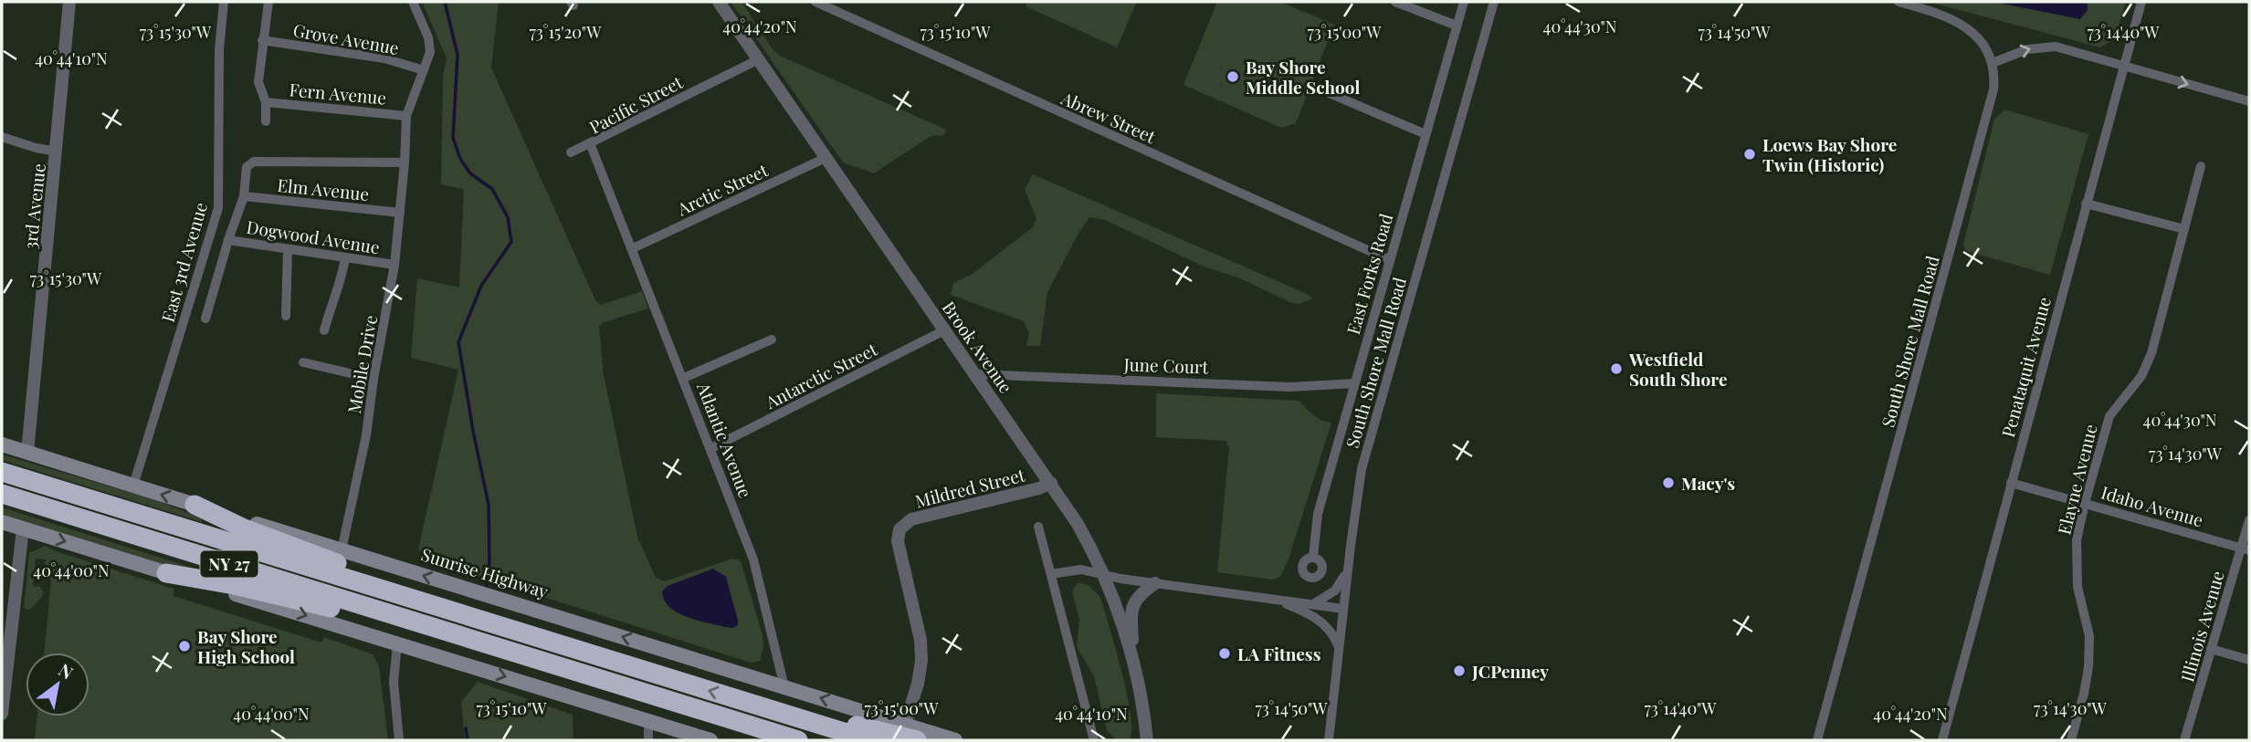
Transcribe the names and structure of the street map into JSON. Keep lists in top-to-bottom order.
{
  "streets": {
    "highway": ["NY 27"],
    "main road": ["Sunrise Highway"],
    "street": [
      "Grove Avenue",
      "Fern Avenue",
      "Pacific Street",
      "Abrew Street",
      "Elm Avenue",
      "Arctic Street",
      "3rd Avenue",
      "Dogwood Avenue",
      "East 3rd Avenue",
      "East Forks Road",
      "South Shore Mall Road",
      "Brook Avenue",
      "Mobile Drive",
      "June Court",
      "Penataquit Avenue",
      "Antarctic Street",
      "Atlantic Avenue",
      "Elayne Avenue",
      "Mildred Street",
      "Idaho Avenue",
      "Illinois Avenue"
    ]
  },
  "crossings": [
    ["Grove Avenue", "Mobile Drive"],
    ["Fern Avenue", "Mobile Drive"],
    ["Pacific Street", "Brook Avenue"],
    ["Pacific Street", "Atlantic Avenue"],
    ["Abrew Street", "East Forks Road"],
    ["Elm Avenue", "Dogwood Avenue"],
    ["Elm Avenue", "Mobile Drive"],
    ["Arctic Street", "Brook Avenue"],
    ["Arctic Street", "Atlantic Avenue"],
    ["3rd Avenue", "Sunrise Highway"],
    ["Dogwood Avenue", "Mobile Drive"],
    ["East 3rd Avenue", "Sunrise Highway"],
    ["East Forks Road", "June Court"],
    ["Brook Avenue", "June Court"],
    ["Brook Avenue", "Antarctic Street"],
    ["Brook Avenue", "Mildred Street"],
    ["Mobile Drive", "Sunrise Highway"],
    ["Penataquit Avenue", "Idaho Avenue"],
    ["Antarctic Street", "Atlantic Avenue"],
    ["Atlantic Avenue", "Sunrise Highway"],
    ["Elayne Avenue", "Idaho Avenue"],
    ["Mildred Street", "Sunrise Highway"],
    ["Idaho Avenue", "Illinois Avenue"]
  ],
  "places": [
    "Bay Shore Middle School",
    "Loews Bay Shore Twin (Historic)",
    "Westfield South Shore",
    "Macy's",
    "Bay Shore High School",
    "LA Fitness",
    "JCPenney"
  ],
  "north": "top right",
  "coordinates": [
    "40°44'20\"N",
    "40°44'30\"N",
    "73°15'30\"W",
    "73°15'20\"W",
    "73°15'10\"W",
    "73°15'00\"W",
    "73°14'50\"W",
    "73°14'40\"W",
    "40°44'10\"N",
    "73°14'30\"W",
    "40°44'00\"N"
  ]
}
